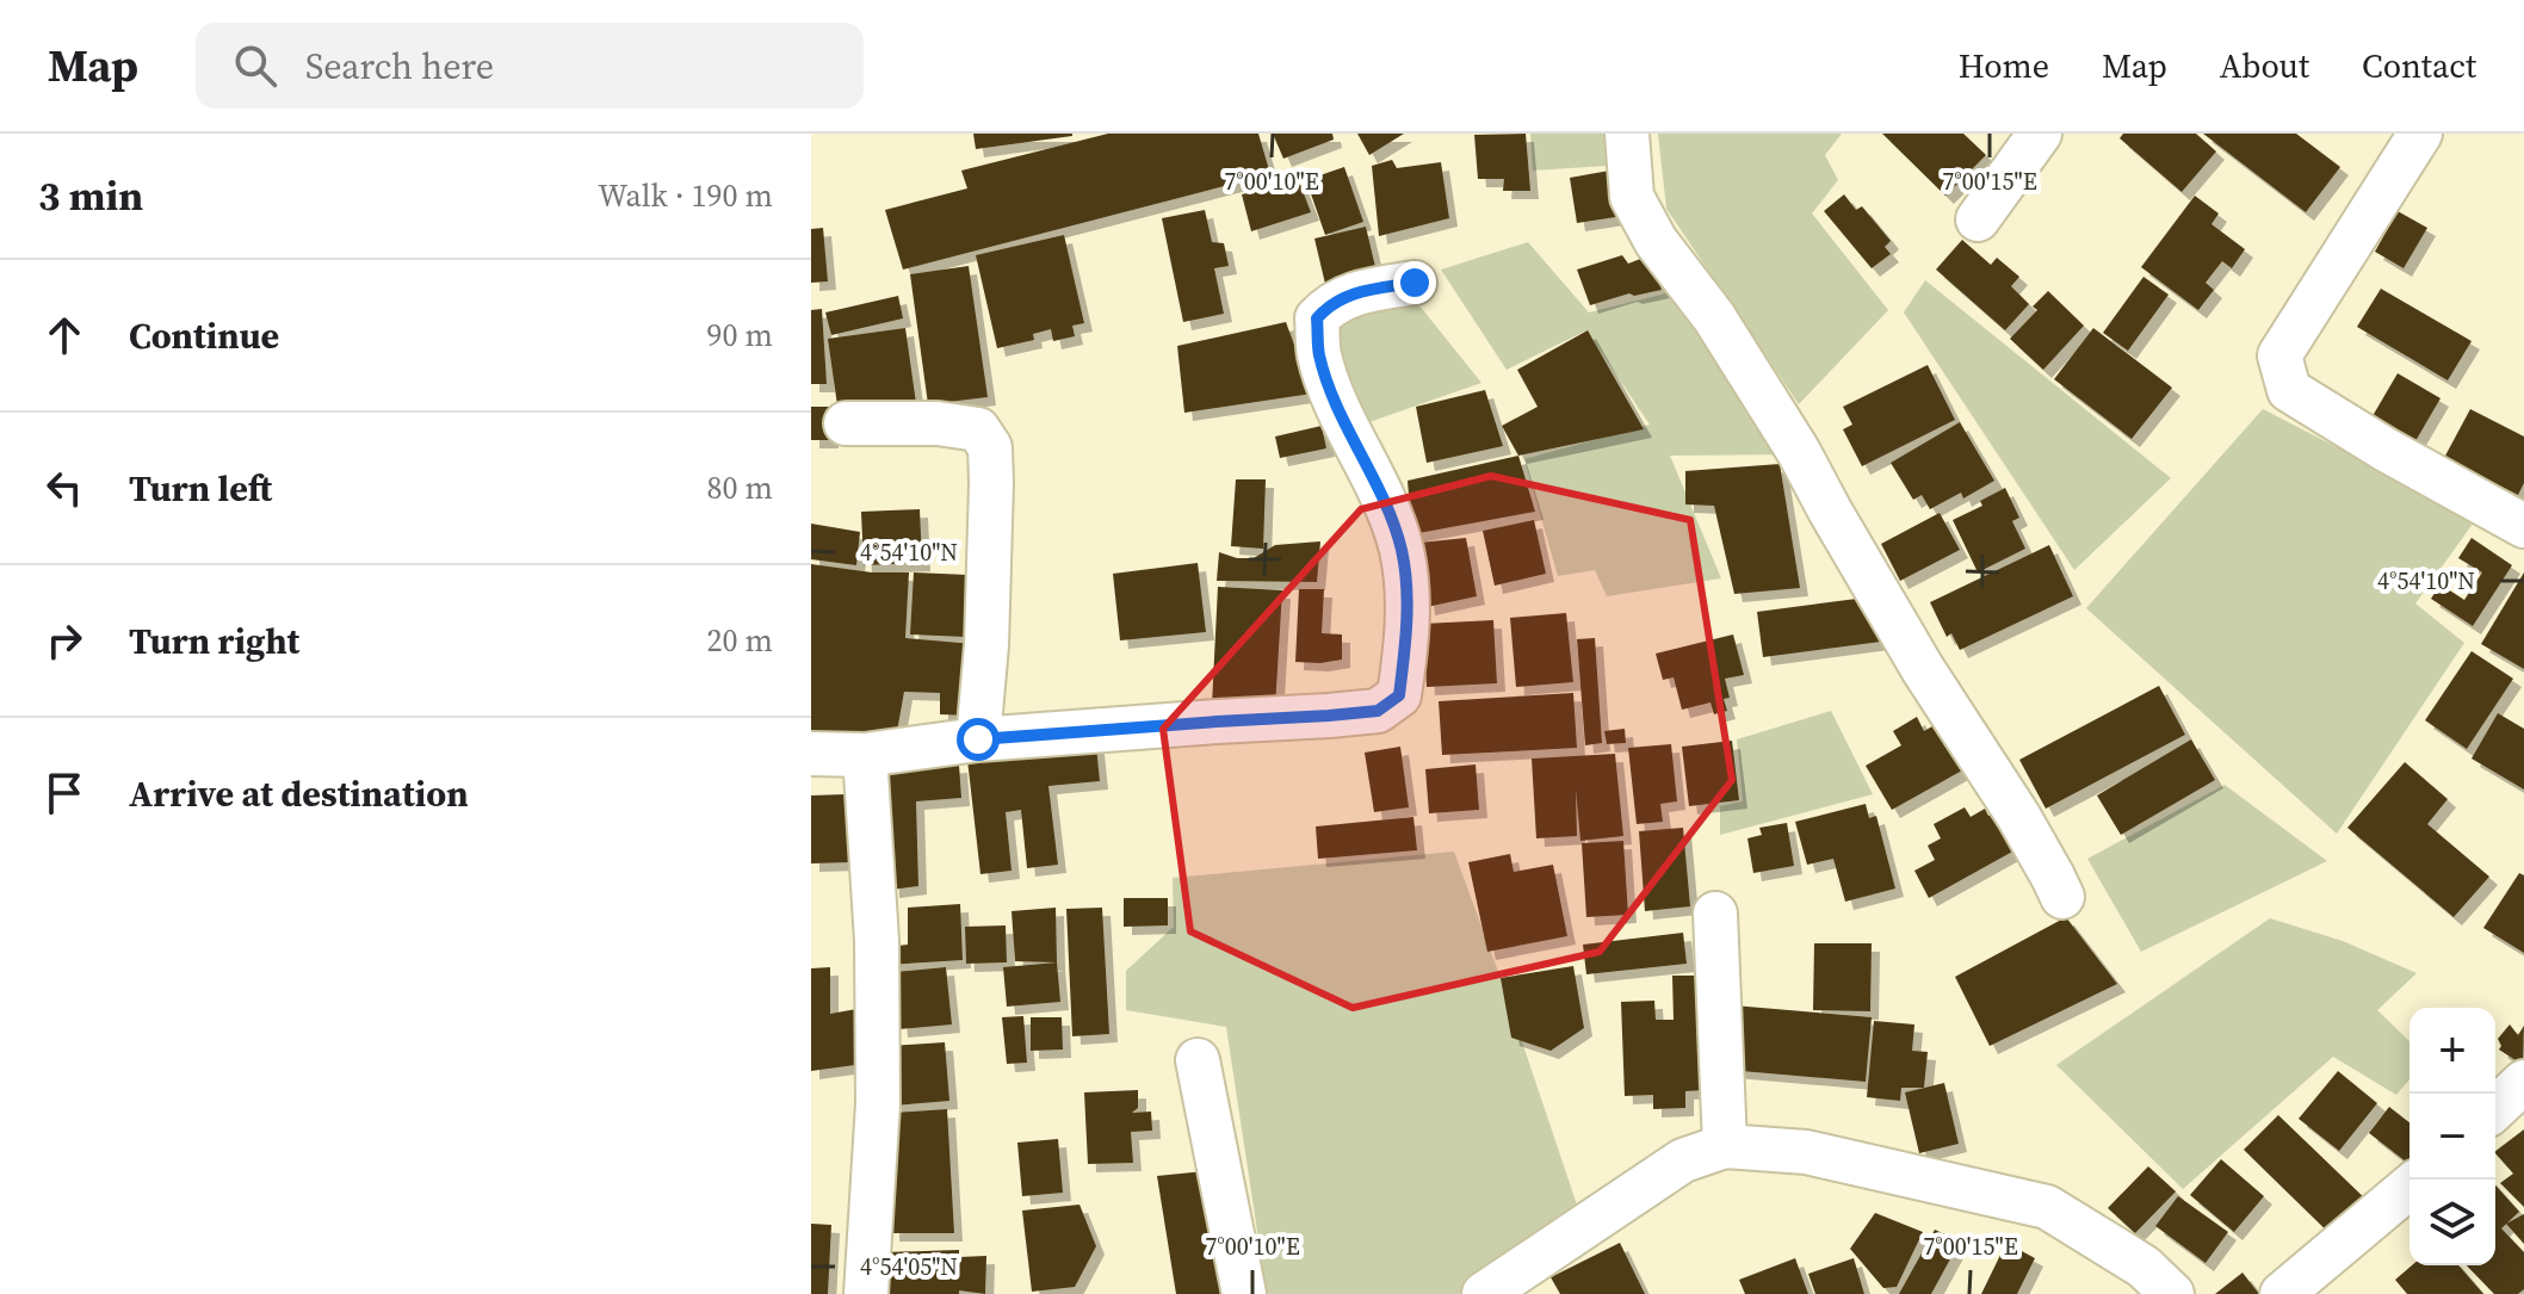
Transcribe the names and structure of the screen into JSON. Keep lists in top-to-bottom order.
{
  "page": {
    "header": "Map",
    "search": "Search here",
    "nav": [
      "Home",
      "Map",
      "About",
      "Contact"
    ],
    "heading": ["3 min", "Walk · 190 m"],
    "list": [
      ["Continue", "90 m"],
      ["Turn left", "80 m"],
      ["Turn right", "20 m"],
      "Arrive at destination"
    ],
    "map_buttons": ["+", "−"]
  },
  "coordinates": [
    "7°00'10\"E",
    "7°00'15\"E",
    "4°54'10\"N",
    "4°54'05\"N"
  ]
}
